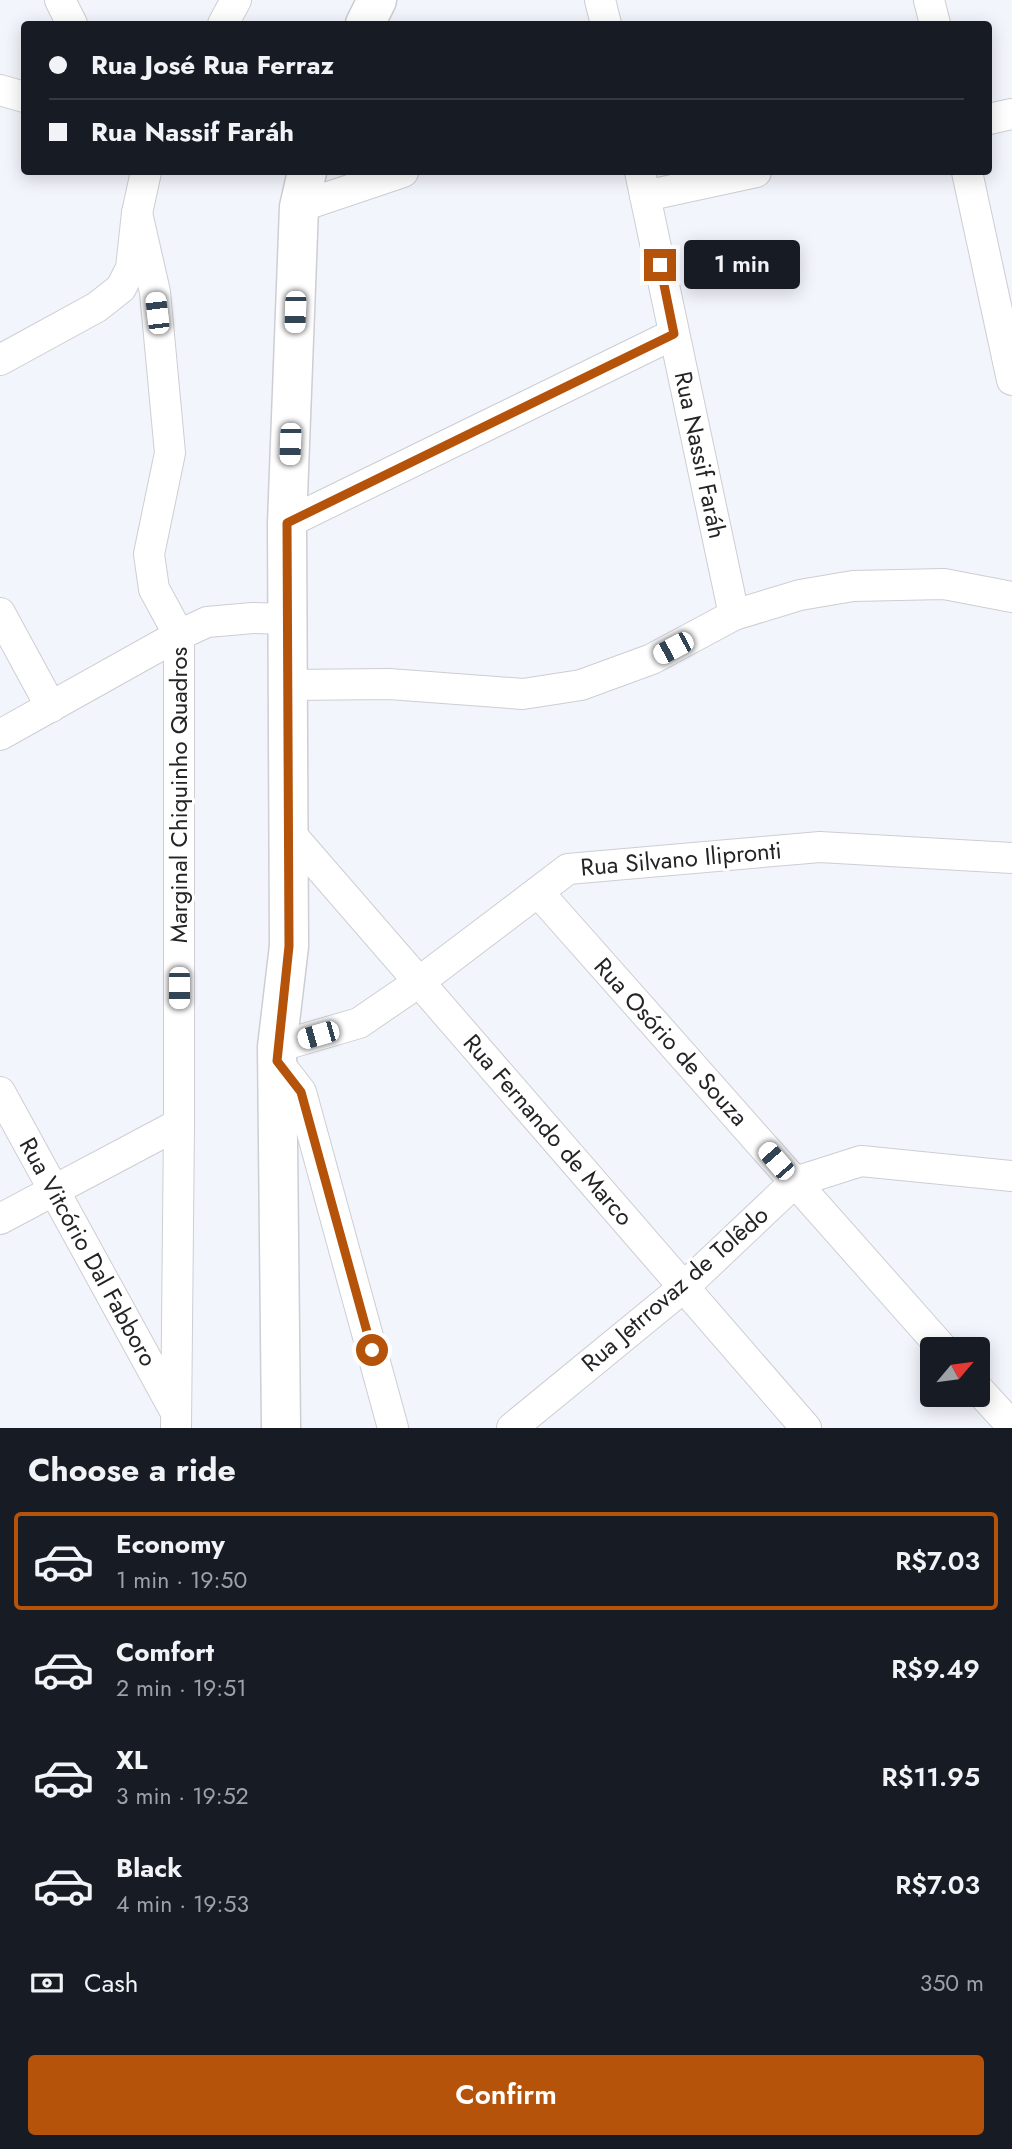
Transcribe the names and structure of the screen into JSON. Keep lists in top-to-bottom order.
{
  "streets": {
    "street": [
      "Rua Nassif Faráh",
      "Marginal Chiquinho Quadros",
      "Rua Silvano Ilipronti",
      "Rua Osório de Souza",
      "Rua Fernando de Marco",
      "Rua Vitcório Dal Fabboro",
      "Rua Jetrrovaz de Tolêdo"
    ]
  },
  "crossings": [
    ["Marginal Chiquinho Quadros", "Rua Vitcório Dal Fabboro"],
    ["Rua Silvano Ilipronti", "Rua Osório de Souza"],
    ["Rua Silvano Ilipronti", "Rua Fernando de Marco"],
    ["Rua Osório de Souza", "Rua Jetrrovaz de Tolêdo"],
    ["Rua Fernando de Marco", "Rua Jetrrovaz de Tolêdo"]
  ],
  "north": "top right",
  "page": {
    "banner": ["Rua José Rua Ferraz", "Rua Nassif Faráh"],
    "bubble": "1 min",
    "heading": "Choose a ride",
    "list": [
      {
        "name": "Economy",
        "note": "1 min · 19:50",
        "value": "R$7.03"
      },
      {
        "name": "Comfort",
        "note": "2 min · 19:51",
        "value": "R$9.49"
      },
      {
        "name": "XL",
        "note": "3 min · 19:52",
        "value": "R$11.95"
      },
      {
        "name": "Black",
        "note": "4 min · 19:53",
        "value": "R$7.03"
      }
    ],
    "pay": ["Cash", "350 m"],
    "buttons": "Confirm"
  }
}
